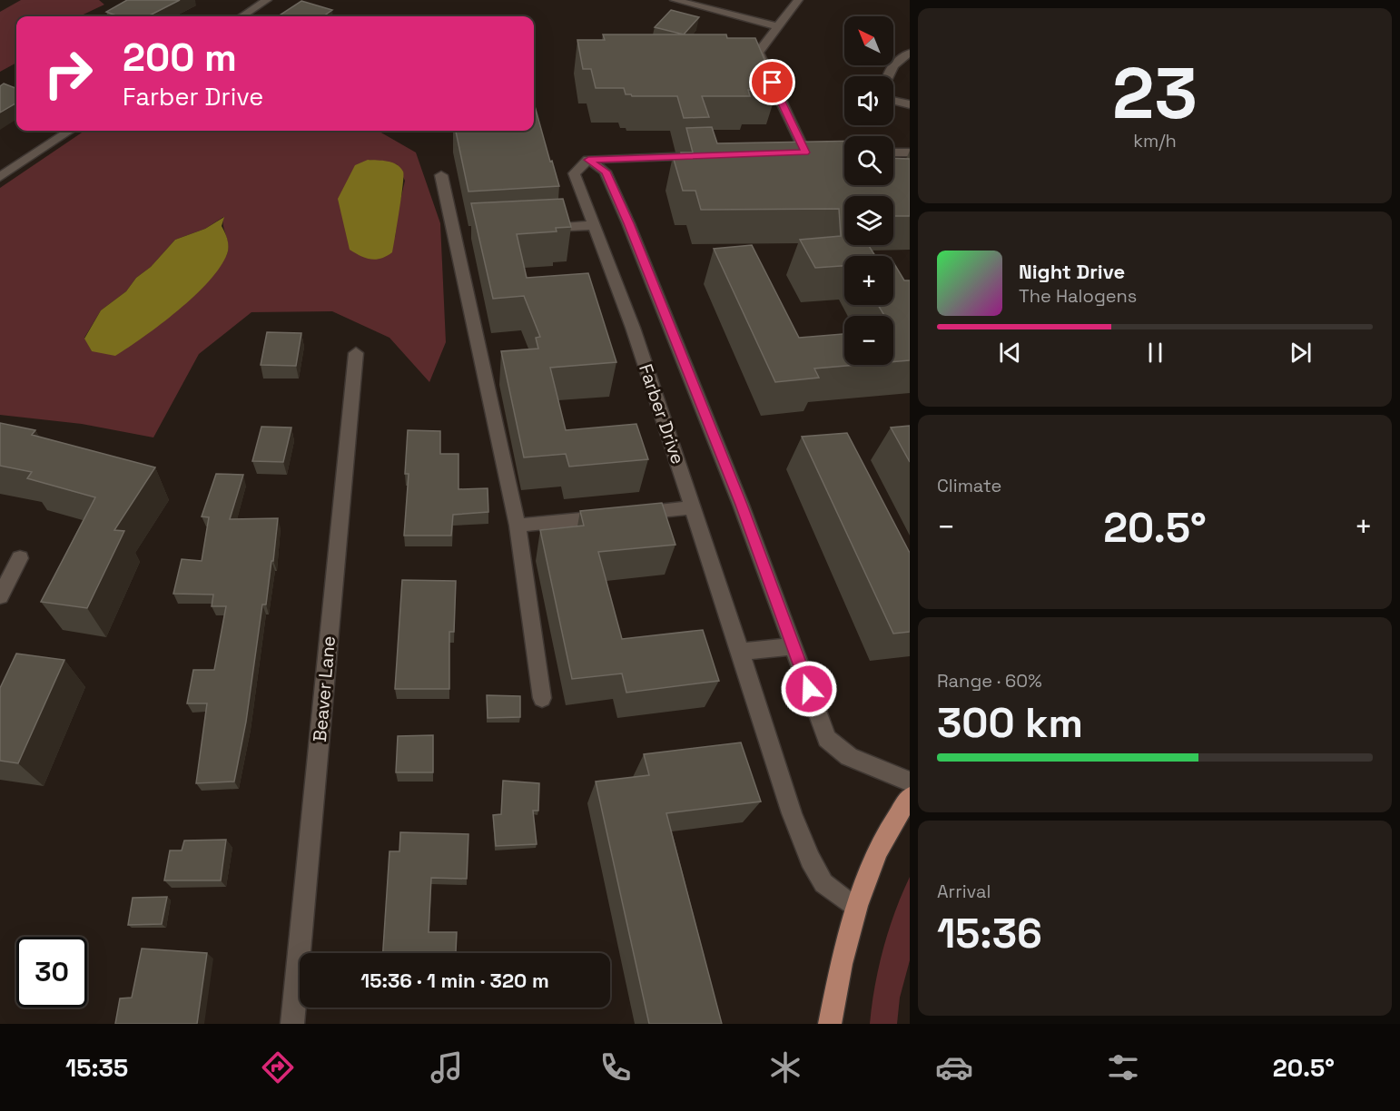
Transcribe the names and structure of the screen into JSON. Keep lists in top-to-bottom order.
{
  "streets": {
    "street": ["Farber Drive", "Beaver Lane"]
  },
  "north": "top left",
  "page": {
    "tile": [
      ["23", "km/h"],
      "Climate",
      ["Range · 60%", "300 km"],
      ["Arrival", "15:36"]
    ],
    "map_buttons": ["+", "−"],
    "turn": ["200 m", "Farber Drive"],
    "song": ["Night Drive", "The Halogens"],
    "heat": ["−", "20.5°", "+"],
    "limit": "30",
    "trip": "15:36 · 1 min · 320 m",
    "tabs": ["15:35", "20.5°"]
  }
}
